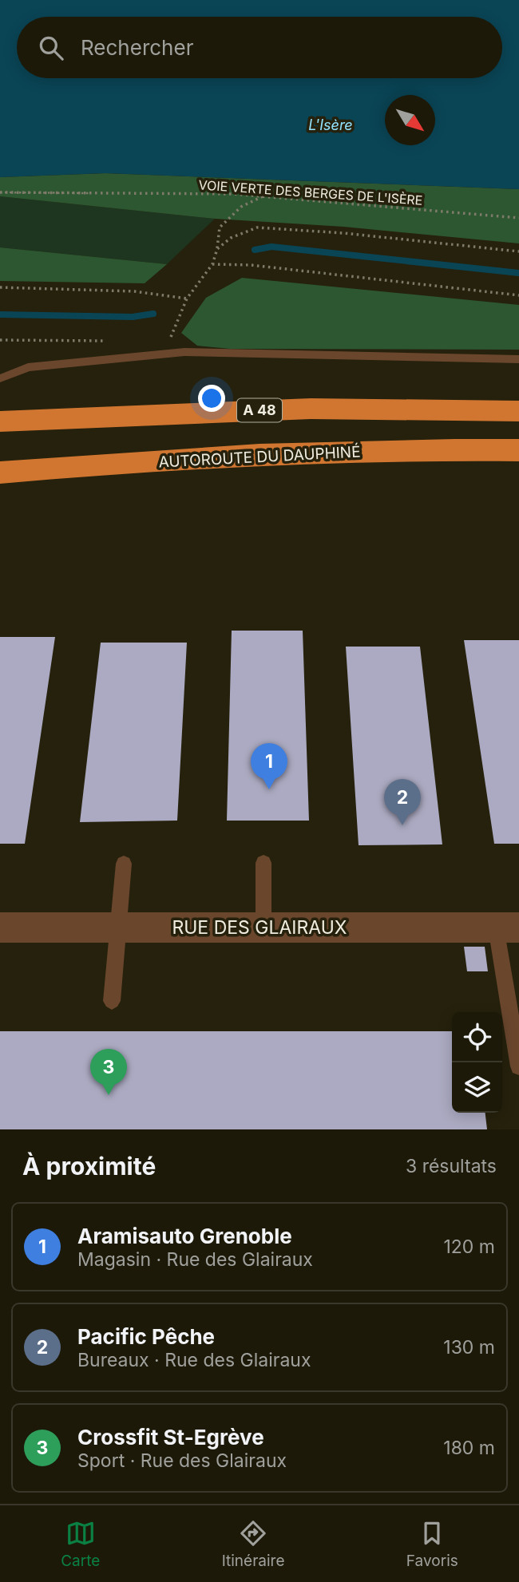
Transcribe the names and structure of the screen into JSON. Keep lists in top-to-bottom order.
{
  "streets": {
    "highway": ["A 48", "AUTOROUTE DU DAUPHINÉ"],
    "street": ["RUE DES GLAIRAUX"],
    "path": ["VOIE VERTE DES BERGES DE L'ISÈRE"]
  },
  "water": ["L'Isère"],
  "north": "bottom right",
  "page": {
    "search": "Rechercher",
    "pins": ["1", "2", "3"],
    "heading": ["À proximité", "3 résultats"],
    "list": [
      {
        "mark": "1",
        "name": "Aramisauto Grenoble",
        "note": "Magasin · Rue des Glairaux",
        "value": "120 m"
      },
      {
        "mark": "2",
        "name": "Pacific Pêche",
        "note": "Bureaux · Rue des Glairaux",
        "value": "130 m"
      },
      {
        "mark": "3",
        "name": "Crossfit St-Egrève",
        "note": "Sport · Rue des Glairaux",
        "value": "180 m"
      }
    ],
    "nav": ["Carte", "Itinéraire", "Favoris"]
  }
}
